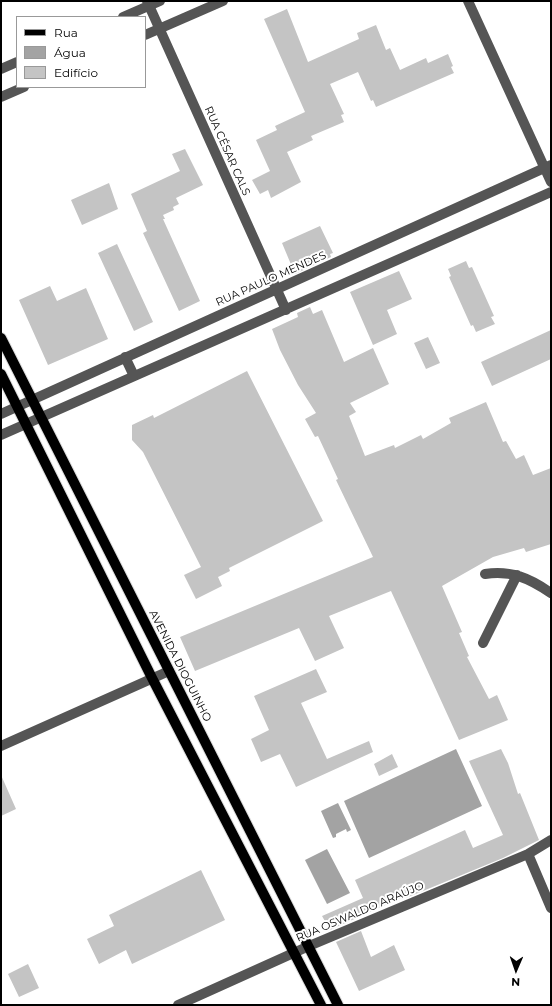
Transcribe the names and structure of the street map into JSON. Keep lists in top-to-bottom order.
{
  "streets": {
    "main road": ["AVENIDA DIOGUINHO"],
    "street": ["RUA CÉSAR CALS", "RUA PAULO MENDES", "RUA OSWALDO ARAÚJO"]
  },
  "crossings": [
    ["RUA CÉSAR CALS", "RUA PAULO MENDES"],
    ["RUA PAULO MENDES", "AVENIDA DIOGUINHO"],
    ["AVENIDA DIOGUINHO", "RUA OSWALDO ARAÚJO"]
  ],
  "legend": ["Rua", "Água", "Edifício"],
  "north": "bottom"
}
